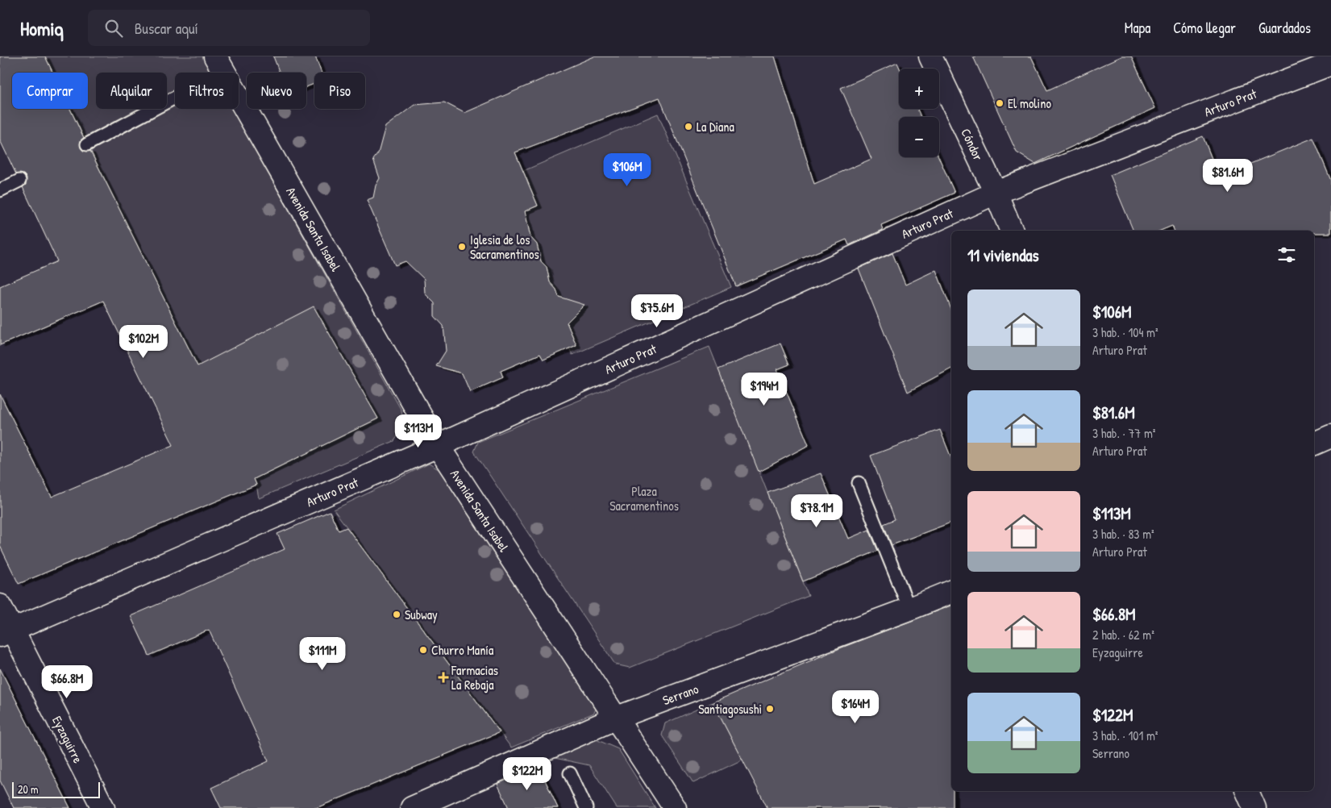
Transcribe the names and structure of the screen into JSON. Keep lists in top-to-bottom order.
{
  "streets": {
    "street": [
      "Arturo Prat",
      "Cóndor",
      "Avenida Santa Isabel",
      "Serrano",
      "Eyzaguirre"
    ]
  },
  "crossings": [
    ["Arturo Prat", "Cóndor"],
    ["Arturo Prat", "Avenida Santa Isabel"],
    ["Arturo Prat", "Eyzaguirre"],
    ["Avenida Santa Isabel", "Serrano"]
  ],
  "parks": ["Plaza Sacramentinos"],
  "places": {
    "other": [
      "El molino",
      "La Diana",
      "Iglesia de los Sacramentinos",
      "Subway",
      "Churro Manía",
      "Santiagosushi"
    ],
    "health": ["Farmacias La Rebaja"]
  },
  "scale_bar": "20 m",
  "page": {
    "header": "Homiq",
    "search": "Buscar aquí",
    "nav": ["Mapa", "Cómo llegar", "Guardados"],
    "map_buttons": ["+", "−"],
    "chip": [
      "Comprar",
      "Alquilar",
      "Filtros",
      "Nuevo",
      "Piso"
    ],
    "price": [
      "$106M",
      "$81.6M",
      "$75.6M",
      "$102M",
      "$194M",
      "$113M",
      "$78.1M",
      "$111M",
      "$66.8M",
      "$164M",
      "$122M"
    ],
    "heading": "11 viviendas",
    "list": [
      {
        "name": "$106M",
        "note": "3 hab. · 104 m² · Arturo Prat"
      },
      {
        "name": "$81.6M",
        "note": "3 hab. · 77 m² · Arturo Prat"
      },
      {
        "name": "$113M",
        "note": "3 hab. · 83 m² · Arturo Prat"
      },
      {
        "name": "$66.8M",
        "note": "2 hab. · 62 m² · Eyzaguirre"
      },
      {
        "name": "$122M",
        "note": "3 hab. · 101 m² · Serrano"
      }
    ],
    "scale": "20 m"
  }
}
